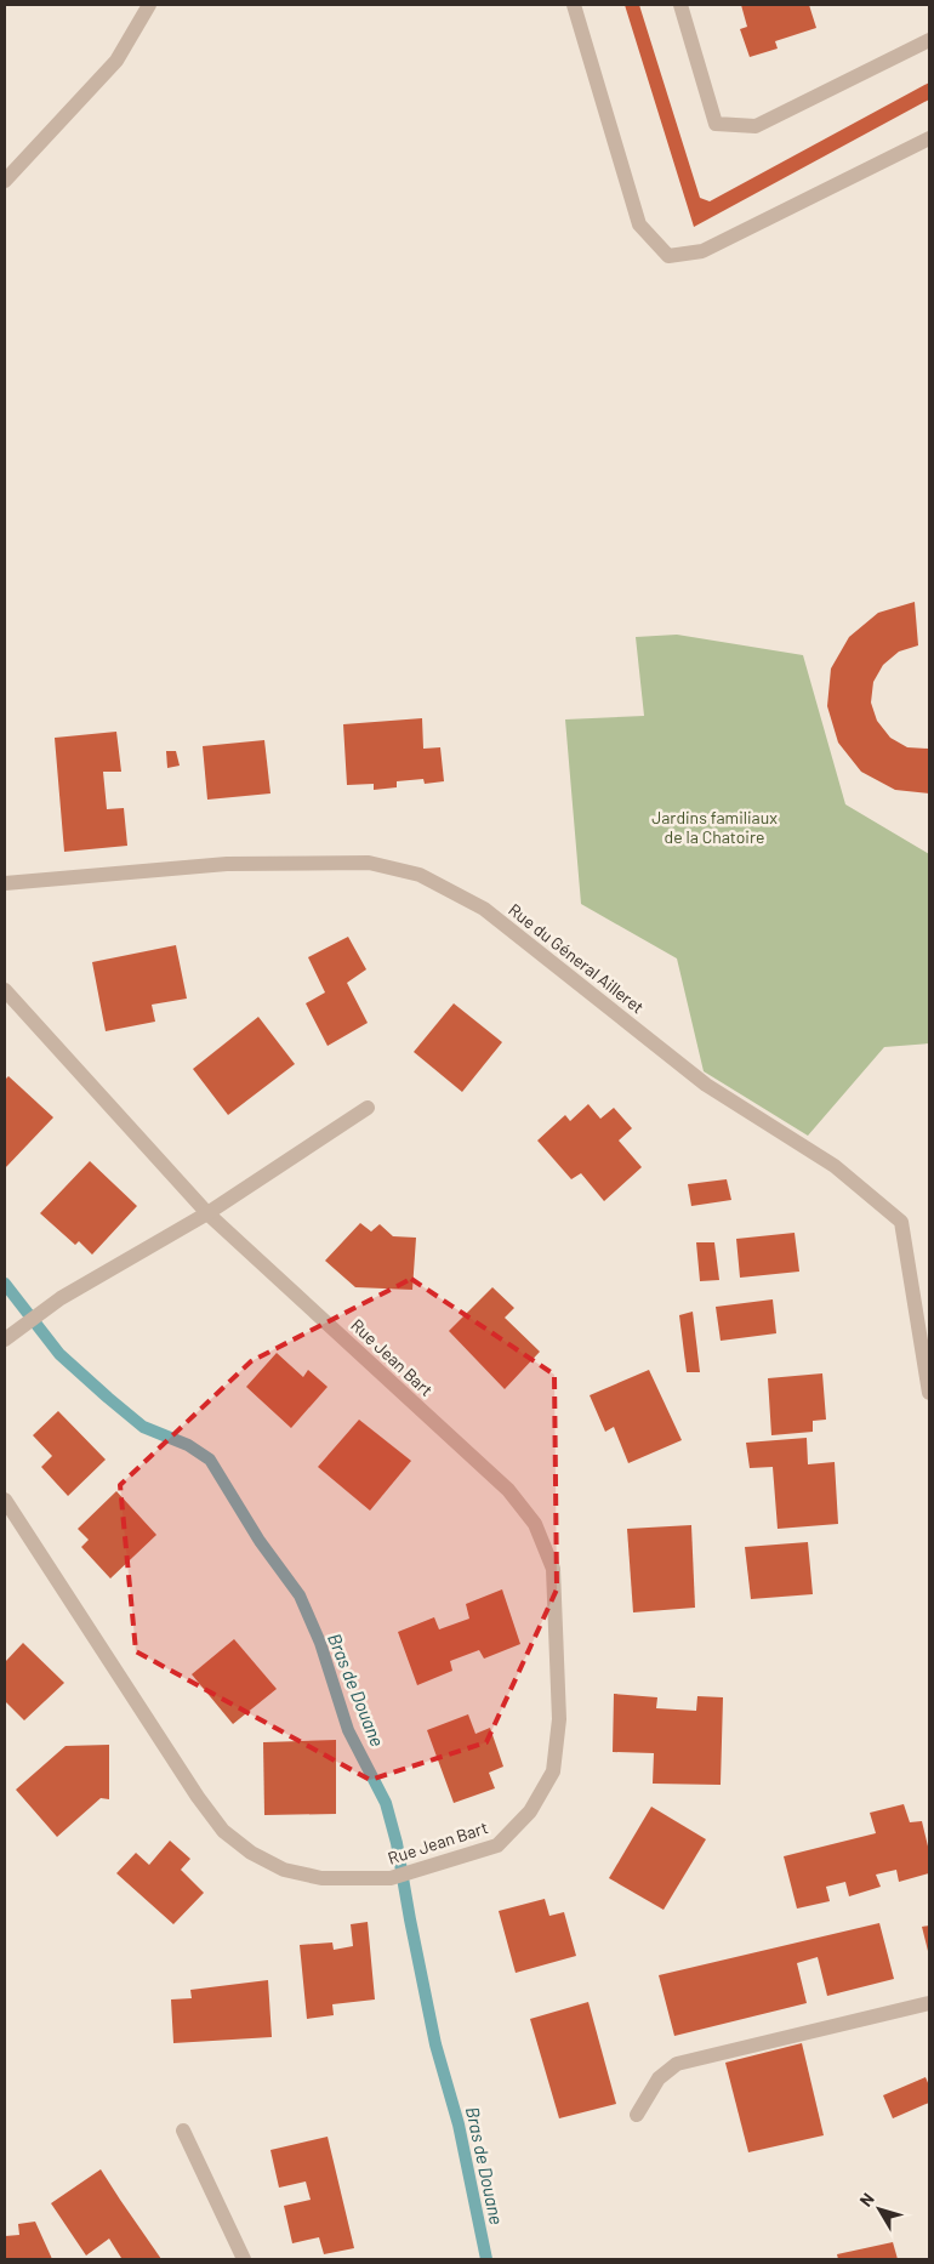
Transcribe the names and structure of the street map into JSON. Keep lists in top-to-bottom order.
{
  "streets": {
    "street": ["Rue du Géneral Ailleret", "Rue Jean Bart"]
  },
  "water": ["Bras de Douane"],
  "parks": ["Jardins familiaux de la Chatoire"],
  "north": "top left"
}
